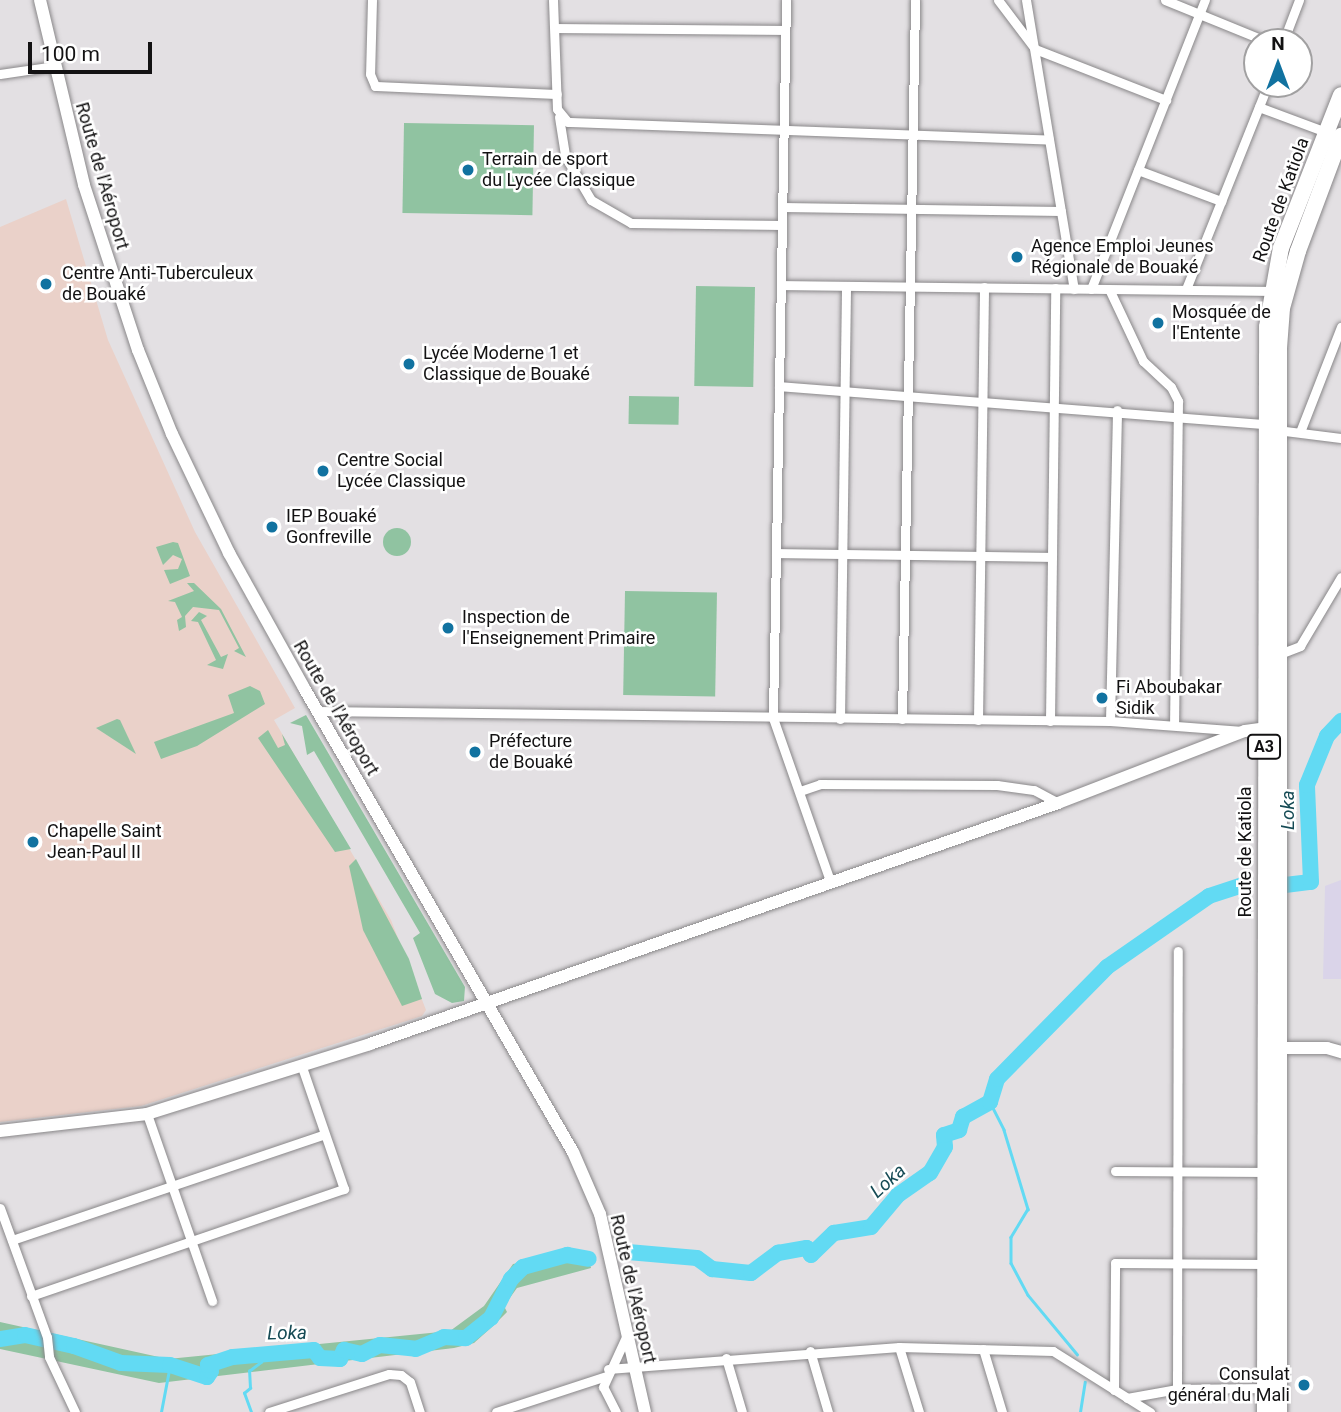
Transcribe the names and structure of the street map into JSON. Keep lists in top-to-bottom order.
{
  "streets": {
    "highway": ["Route de Katiola", "A3"],
    "main road": ["Route de l'Aéroport"]
  },
  "water": ["Loka"],
  "places": [
    "Terrain de sport du Lycée Classique",
    "Agence Emploi Jeunes Régionale de Bouaké",
    "Centre Anti-Tuberculeux de Bouaké",
    "Mosquée de l'Entente",
    "Lycée Moderne 1 et Classique de Bouaké",
    "Centre Social Lycée Classique",
    "IEP Bouaké Gonfreville",
    "Inspection de l'Enseignement Primaire",
    "Fi Aboubakar Sidik",
    "Préfecture de Bouaké",
    "Chapelle Saint Jean-Paul II",
    "Consulat général du Mali"
  ],
  "scale_bar": "100 m",
  "north": "top"
}
